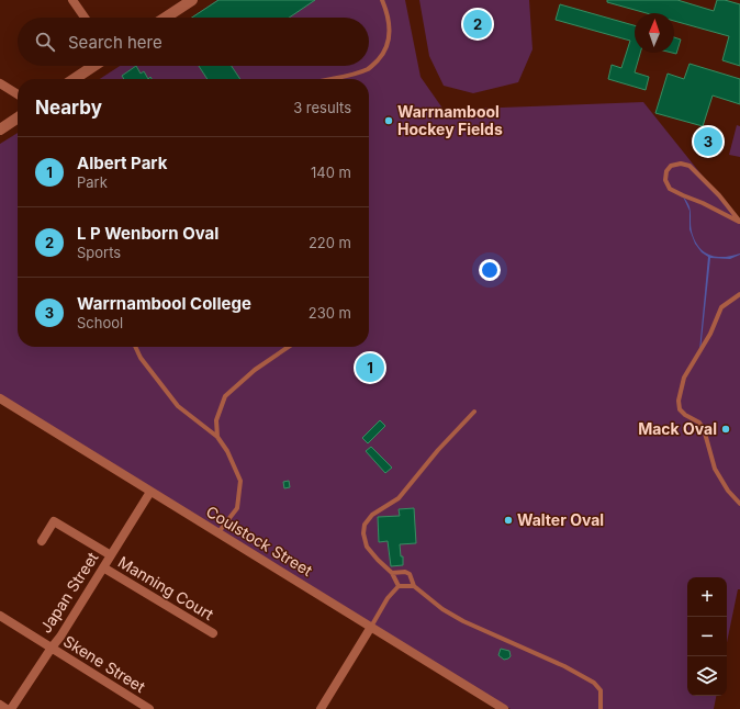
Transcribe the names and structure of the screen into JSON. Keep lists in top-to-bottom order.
{
  "streets": {
    "street": [
      "Coulstock Street",
      "Manning Court",
      "Japan Street",
      "Skene Street"
    ]
  },
  "crossings": [
    ["Coulstock Street", "Japan Street"],
    ["Manning Court", "Japan Street"],
    ["Japan Street", "Skene Street"]
  ],
  "places": ["Warrnambool Hockey Fields", "Mack Oval", "Walter Oval"],
  "north": "top",
  "page": {
    "pins": ["2", "3", "1"],
    "search": "Search here",
    "heading": ["Nearby", "3 results"],
    "list": [
      {
        "mark": "1",
        "name": "Albert Park",
        "note": "Park",
        "value": "140 m"
      },
      {
        "mark": "2",
        "name": "L P Wenborn Oval",
        "note": "Sports",
        "value": "220 m"
      },
      {
        "mark": "3",
        "name": "Warrnambool College",
        "note": "School",
        "value": "230 m"
      }
    ],
    "map_buttons": ["+", "−"]
  }
}
